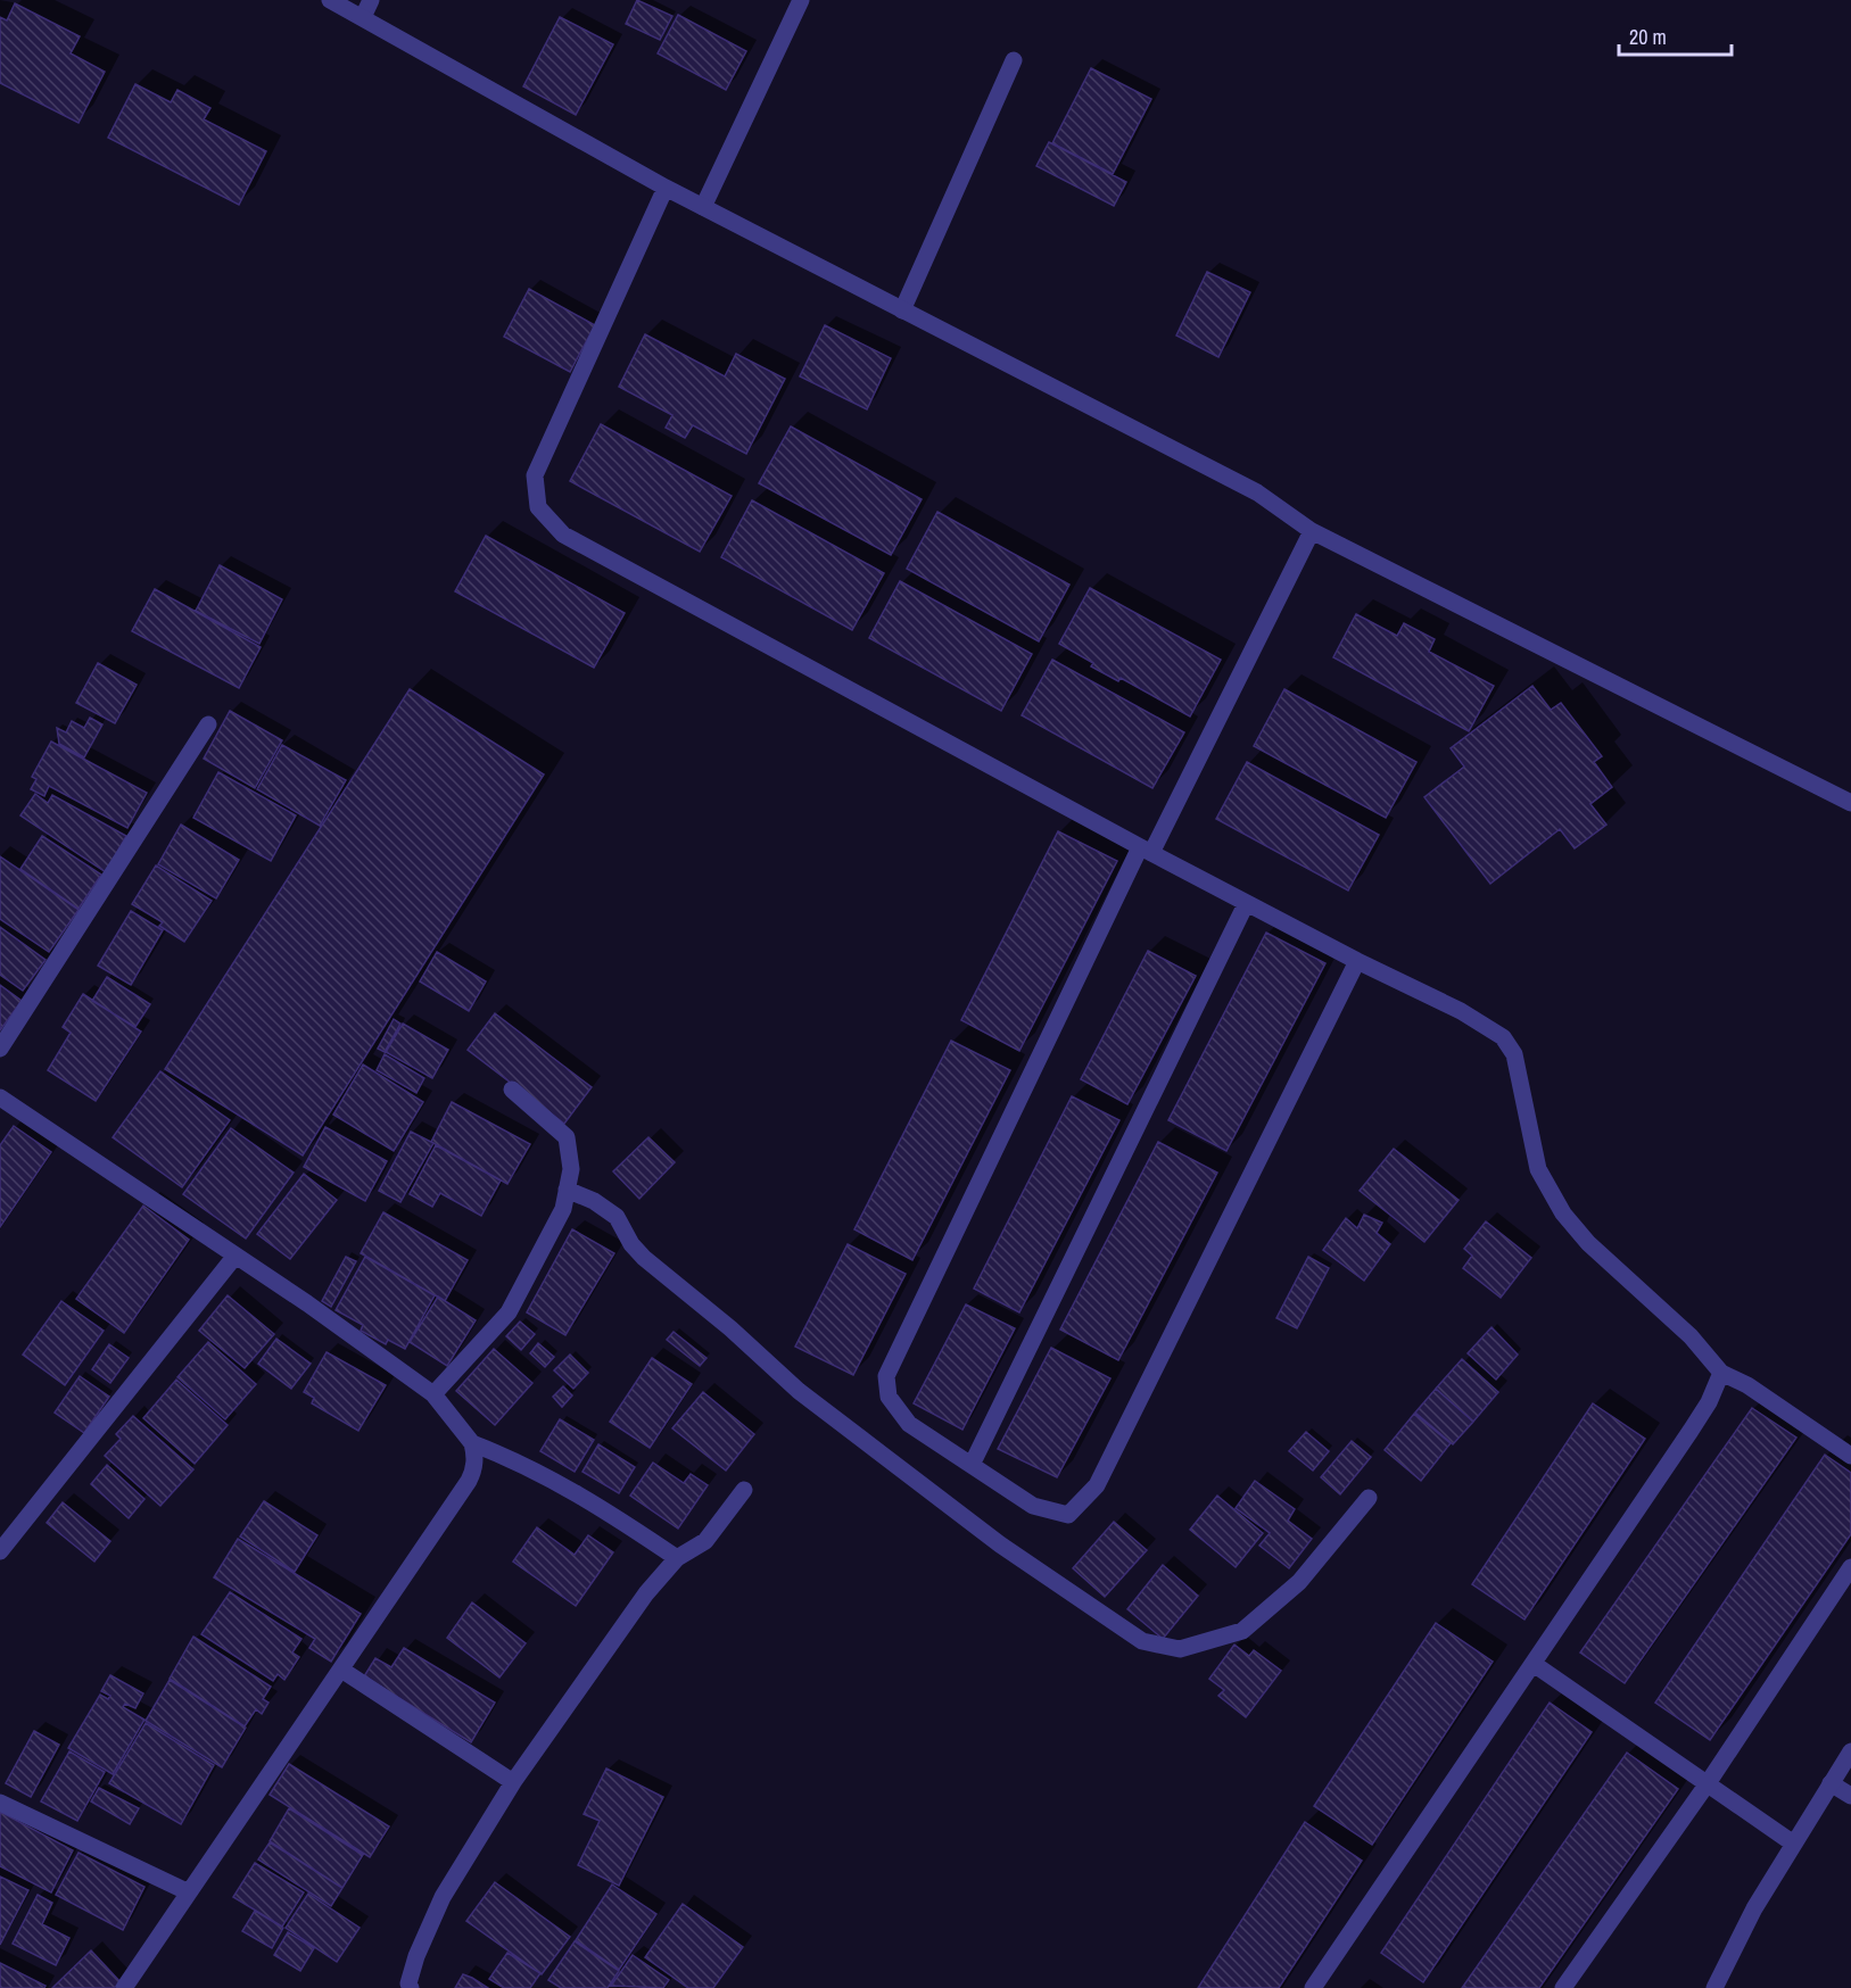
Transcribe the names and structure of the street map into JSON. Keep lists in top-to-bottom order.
{
  "scale_bar": "20 m"
}
